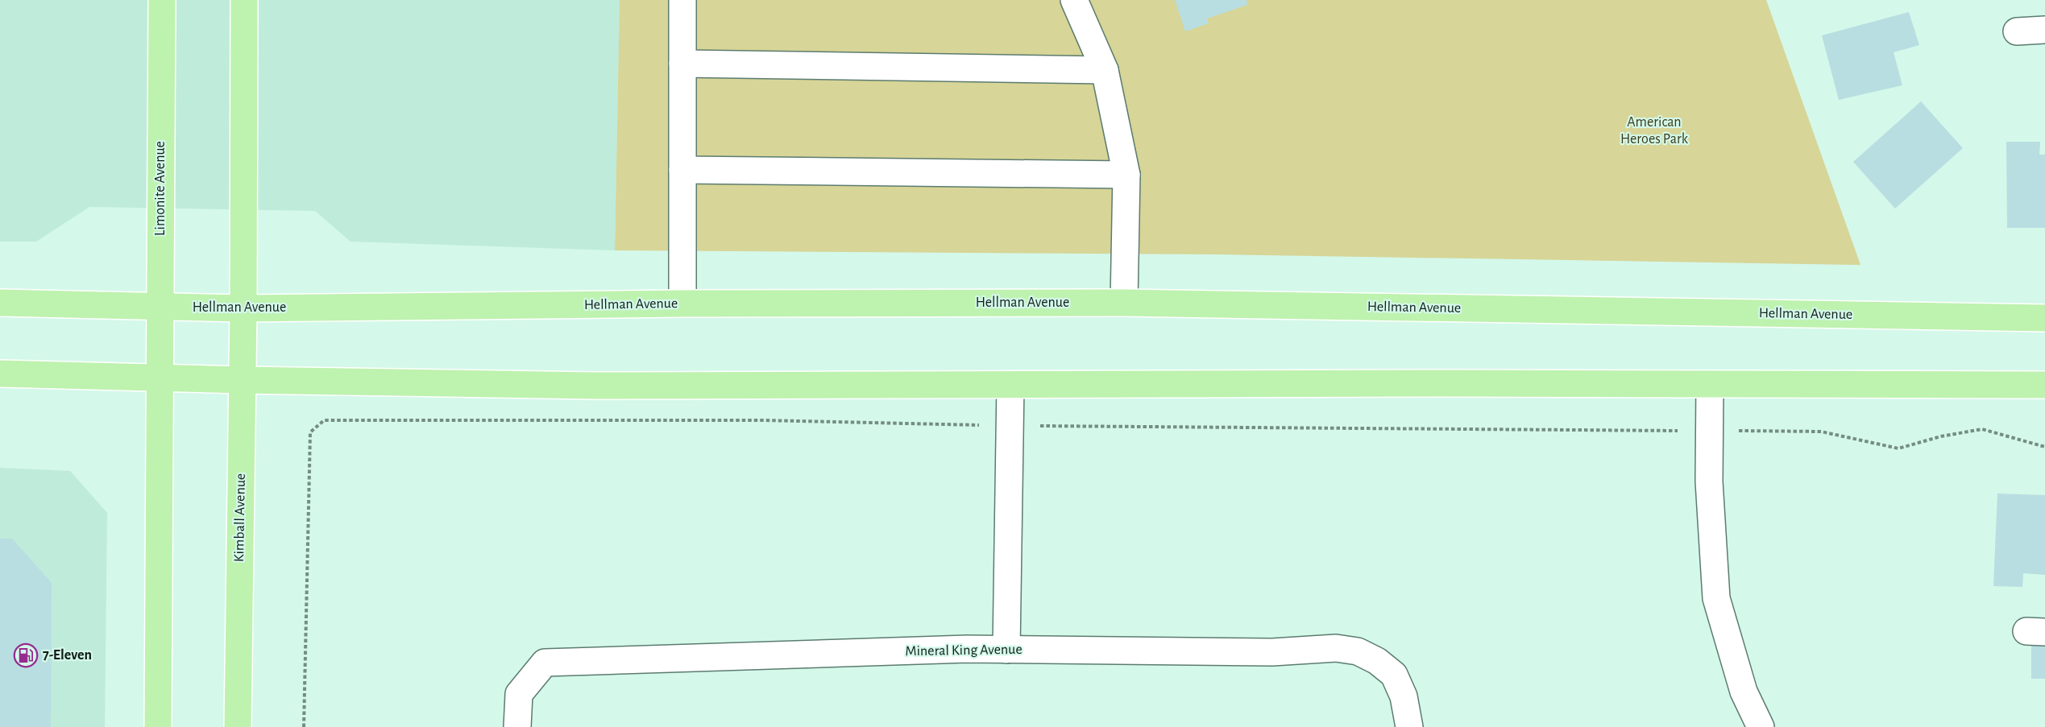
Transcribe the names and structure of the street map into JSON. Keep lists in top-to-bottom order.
{
  "streets": {
    "main road": ["Limonite Avenue", "Hellman Avenue", "Kimball Avenue"],
    "street": ["Mineral King Avenue"]
  },
  "crossings": [
    ["Limonite Avenue", "Hellman Avenue"],
    ["Hellman Avenue", "Kimball Avenue"]
  ],
  "parks": ["American Heroes Park"],
  "places": {
    "fuel station": ["7-Eleven"]
  }
}
